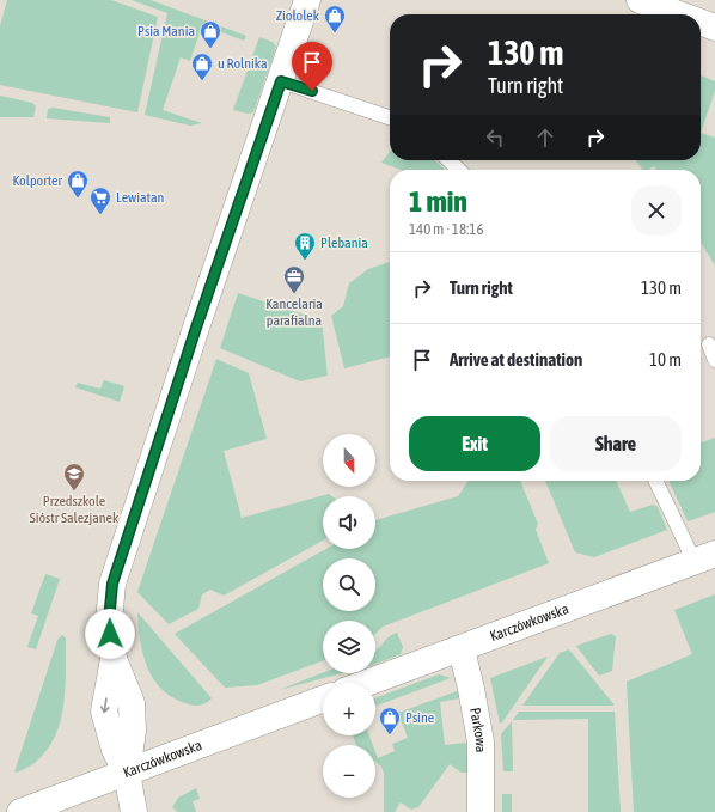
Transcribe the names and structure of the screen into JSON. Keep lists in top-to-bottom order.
{
  "streets": {
    "street": ["Karczówkowska", "Parkowa"]
  },
  "crossings": [
    ["Karczówkowska", "Parkowa"]
  ],
  "places": {
    "shop": [
      "Ziołolek",
      "Psia Mania",
      "u Rolnika",
      "Kolporter",
      "Psine"
    ],
    "supermarket": ["Lewiatan"],
    "building": ["Plebania"],
    "office": ["Kancelaria parafialna"],
    "school or university": ["Przedszkole Sióstr Salezjanek"]
  },
  "north": "bottom",
  "page": {
    "turn": ["130 m", "Turn right"],
    "heading": ["1 min", "140 m · 18:16"],
    "list": [
      {
        "name": "Turn right",
        "value": "130 m"
      },
      {
        "name": "Arrive at destination",
        "value": "10 m"
      }
    ],
    "buttons": ["Exit", "Share"],
    "map_buttons": ["+", "−"]
  }
}
